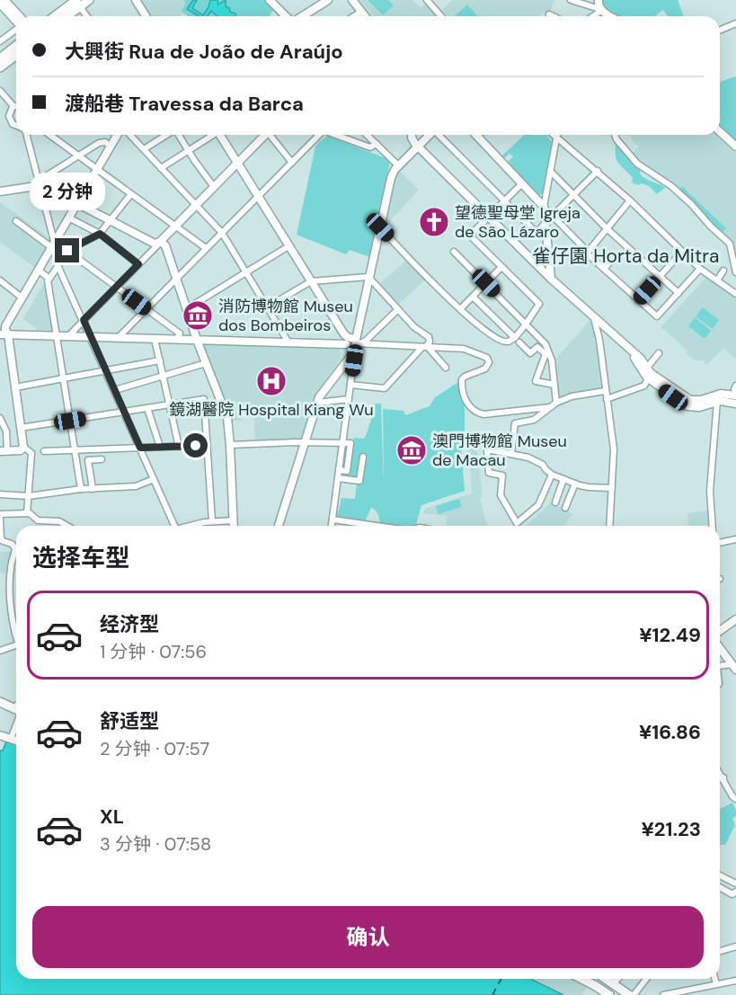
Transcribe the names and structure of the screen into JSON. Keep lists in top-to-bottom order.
{
  "districts": ["雀仔園 Horta da Mitra"],
  "places": {
    "church": ["望德聖母堂 Igreja de São Lázaro"],
    "museum": ["消防博物館 Museu dos Bombeiros", "澳門博物館 Museu de Macau"],
    "hospital": ["鏡湖醫院 Hospital Kiang Wu"]
  },
  "page": {
    "banner": ["大興街 Rua de João de Araújo", "渡船巷 Travessa da Barca"],
    "bubble": "2 分钟",
    "heading": "选择车型",
    "list": [
      {
        "name": "经济型",
        "note": "1 分钟 · 07:56",
        "value": "¥12.49"
      },
      {
        "name": "舒适型",
        "note": "2 分钟 · 07:57",
        "value": "¥16.86"
      },
      {
        "name": "XL",
        "note": "3 分钟 · 07:58",
        "value": "¥21.23"
      }
    ],
    "buttons": "确认"
  }
}
